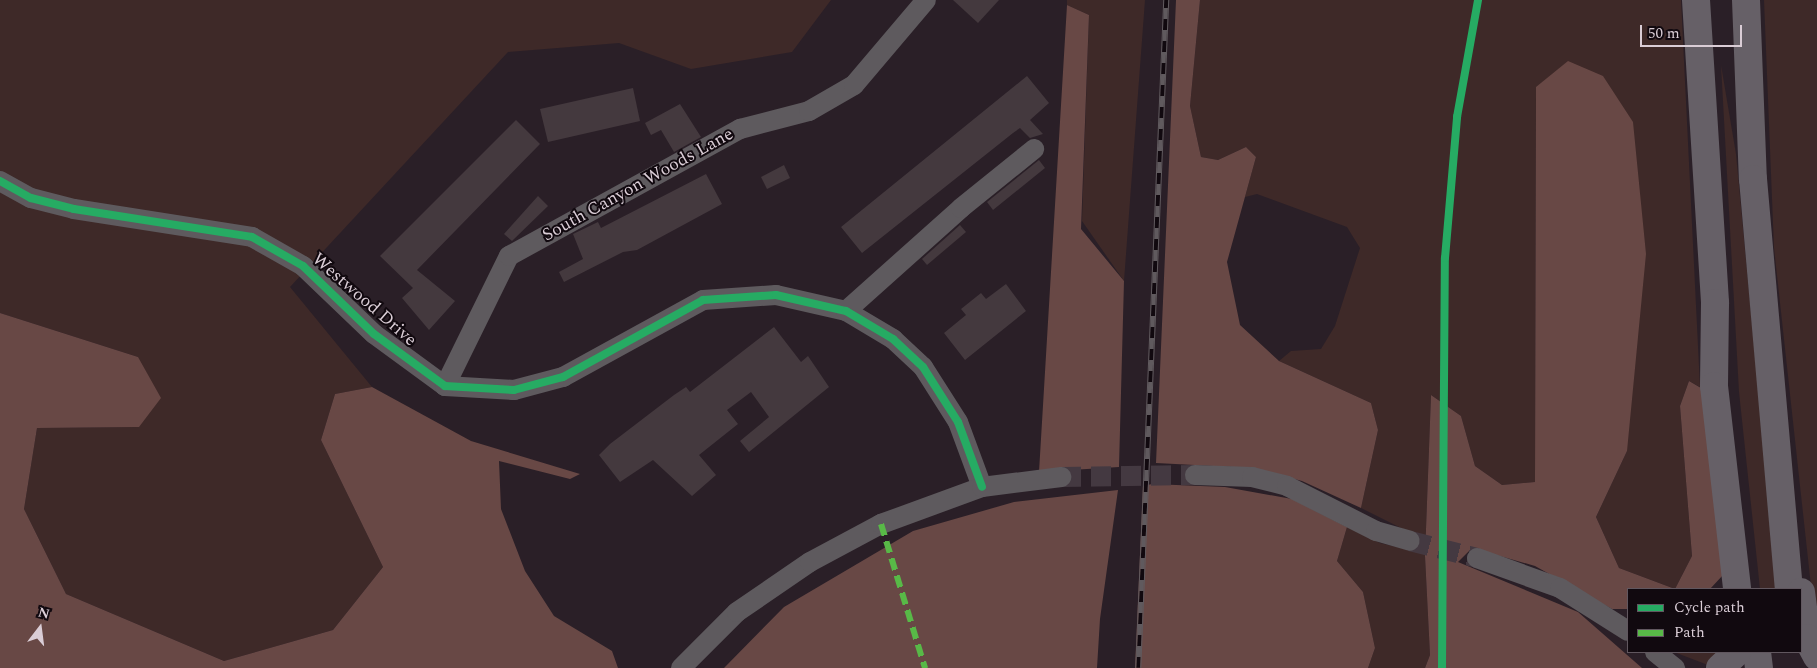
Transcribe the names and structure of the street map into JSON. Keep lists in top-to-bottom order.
{
  "streets": {
    "street": ["South Canyon Woods Lane", "Westwood Drive"]
  },
  "crossings": [
    ["South Canyon Woods Lane", "Westwood Drive"]
  ],
  "legend": ["Cycle path", "Path"],
  "scale_bar": "50 m",
  "north": "top"
}
